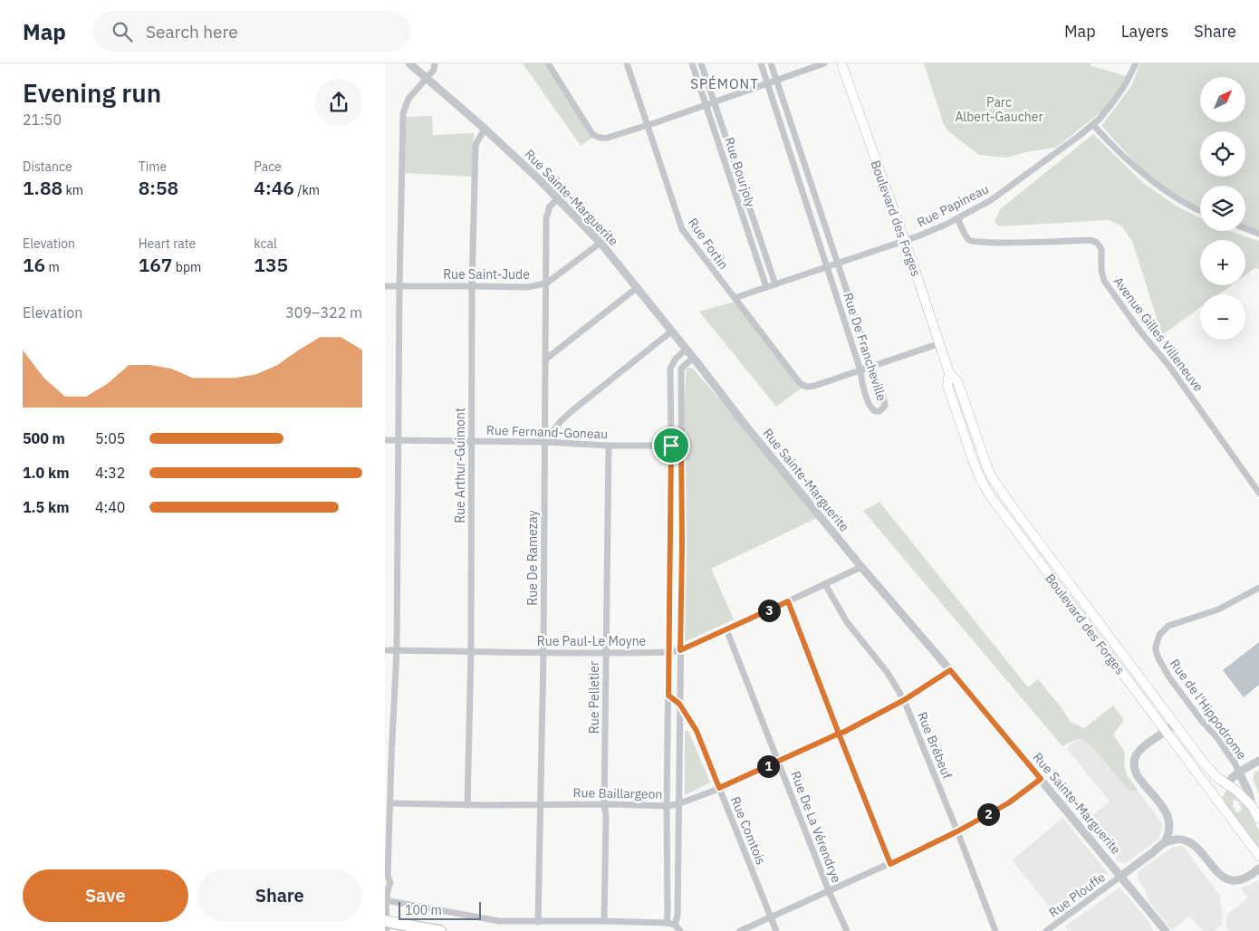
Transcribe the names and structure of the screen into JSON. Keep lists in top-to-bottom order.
{
  "streets": {
    "main road": ["Boulevard des Forges"],
    "street": [
      "Rue Bourjoly",
      "Rue Sainte-Marguerite",
      "Rue Papineau",
      "Rue Fortin",
      "Rue Saint-Jude",
      "Avenue Gilles Villeneuve",
      "Rue De Francheville",
      "Rue Fernand-Goneau",
      "Rue Arthur-Guimont",
      "Rue De Ramezay",
      "Rue Paul-Le Moyne",
      "Rue Pelletier",
      "Rue de l'Hippodrome",
      "Rue Brébeuf",
      "Rue Baillargeon",
      "Rue De La Vérendrye",
      "Rue Comtois",
      "Rue Plouffe"
    ]
  },
  "crossings": [
    ["Rue Bourjoly", "Rue Papineau"],
    ["Rue Sainte-Marguerite", "Rue Saint-Jude"],
    ["Rue Sainte-Marguerite", "Rue Arthur-Guimont"],
    ["Rue Sainte-Marguerite", "Rue De Ramezay"],
    ["Rue Sainte-Marguerite", "Rue Paul-Le Moyne"],
    ["Rue Sainte-Marguerite", "Rue Baillargeon"],
    ["Rue Sainte-Marguerite", "Rue Plouffe"],
    ["Rue Papineau", "Boulevard des Forges"],
    ["Rue Papineau", "Rue Fortin"],
    ["Rue Papineau", "Avenue Gilles Villeneuve"],
    ["Rue Papineau", "Rue De Francheville"],
    ["Rue Fortin", "Rue De Francheville"],
    ["Rue Saint-Jude", "Rue Arthur-Guimont"],
    ["Rue Saint-Jude", "Rue De Ramezay"],
    ["Rue Fernand-Goneau", "Rue Arthur-Guimont"],
    ["Rue Fernand-Goneau", "Rue De Ramezay"],
    ["Rue Fernand-Goneau", "Rue Pelletier"],
    ["Rue Arthur-Guimont", "Rue Paul-Le Moyne"],
    ["Rue Arthur-Guimont", "Rue Baillargeon"],
    ["Rue De Ramezay", "Rue Paul-Le Moyne"],
    ["Rue De Ramezay", "Rue Baillargeon"],
    ["Rue Paul-Le Moyne", "Rue Pelletier"],
    ["Rue Paul-Le Moyne", "Rue Brébeuf"],
    ["Rue Paul-Le Moyne", "Rue De La Vérendrye"],
    ["Rue Pelletier", "Rue Baillargeon"],
    ["Rue Brébeuf", "Rue Baillargeon"],
    ["Rue Baillargeon", "Rue De La Vérendrye"],
    ["Rue Baillargeon", "Rue Comtois"]
  ],
  "districts": ["SPÉMONT"],
  "parks": ["Parc Albert-Gaucher"],
  "scale_bar": "100 m",
  "north": "top right",
  "page": {
    "header": "Map",
    "search": "Search here",
    "nav": ["Map", "Layers", "Share"],
    "heading": ["Evening run", "21:50"],
    "map_buttons": ["+", "−"],
    "stats": [
      ["Distance", "1.88 km"],
      ["Time", "8:58"],
      ["Pace", "4:46 /km"],
      ["Elevation", "16 m"],
      ["Heart rate", "167 bpm"],
      ["kcal", "135"]
    ],
    "chart": ["Elevation", "309–322 m"],
    "list": [
      {
        "name": "500 m",
        "note": "5:05"
      },
      {
        "name": "1.0 km",
        "note": "4:32"
      },
      {
        "name": "1.5 km",
        "note": "4:40"
      }
    ],
    "pins": ["3", "1", "2"],
    "buttons": ["Save", "Share"],
    "scale": "100 m"
  }
}
